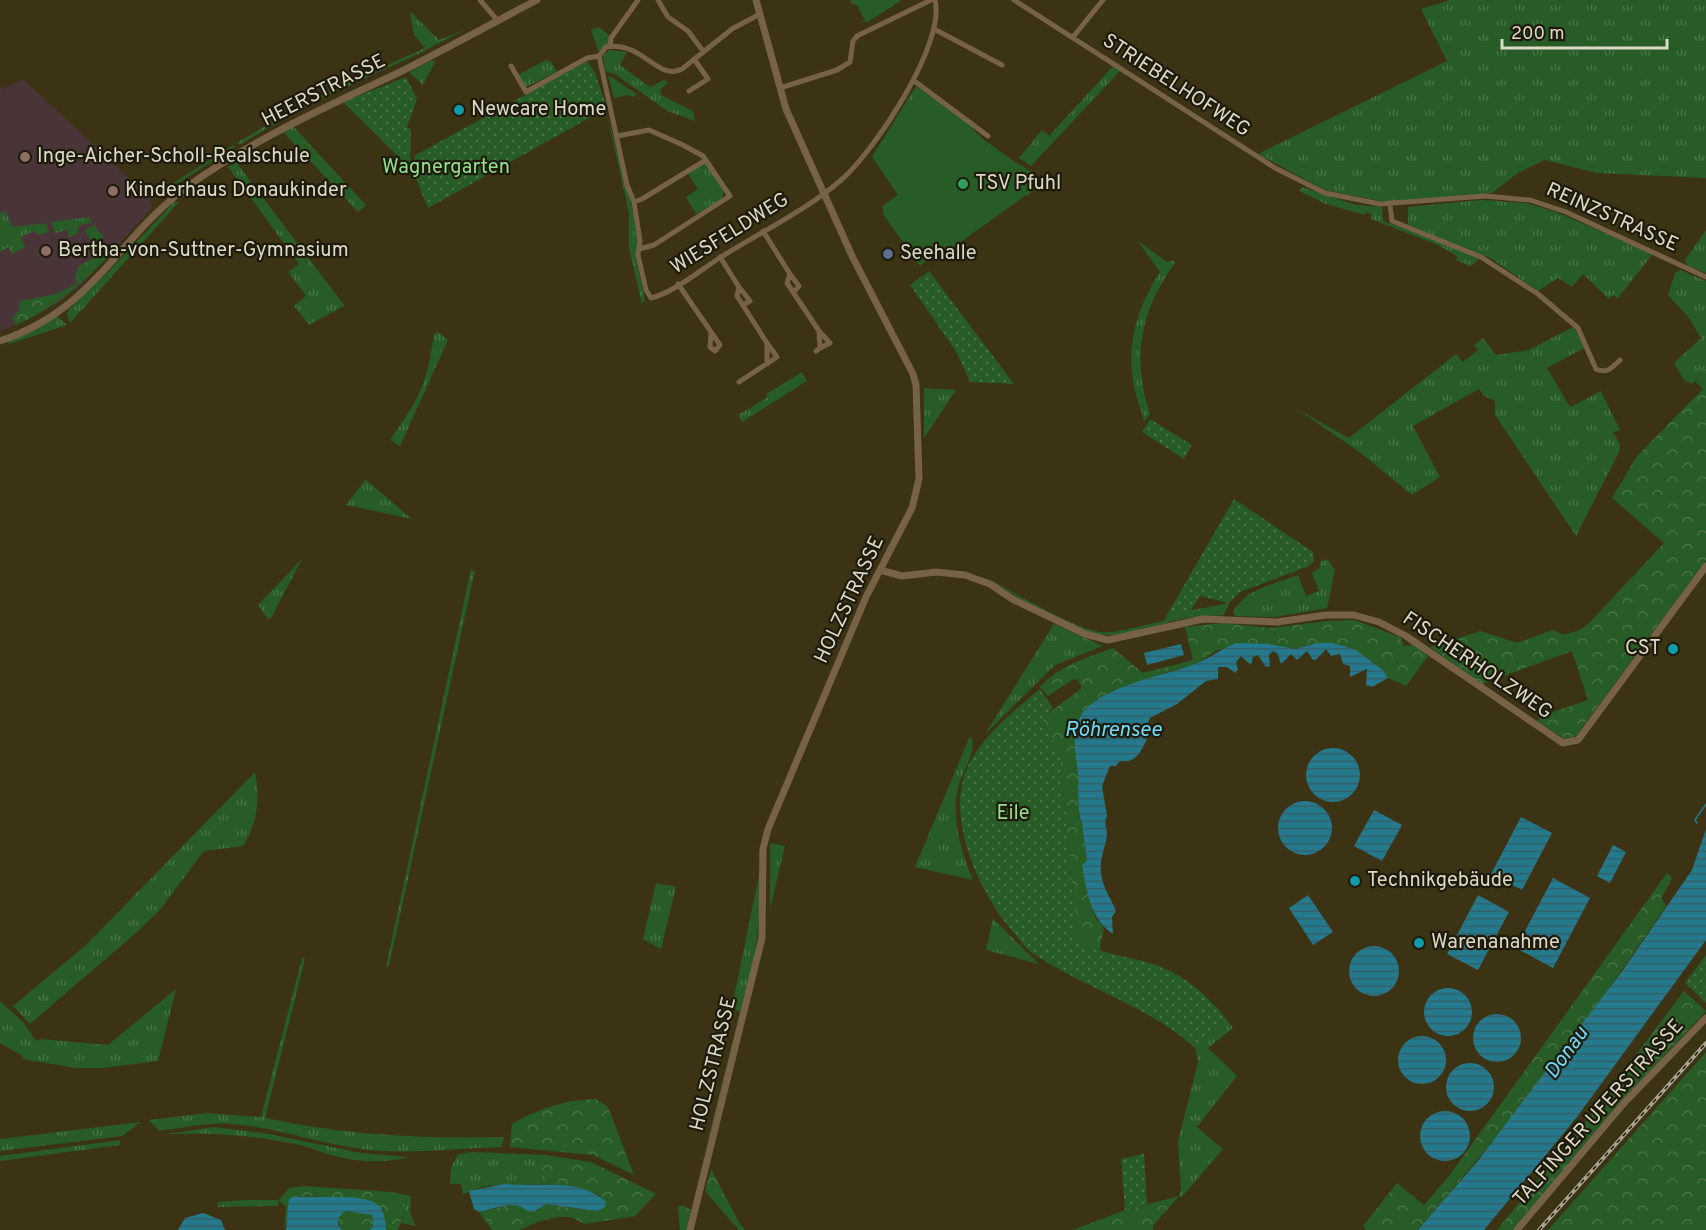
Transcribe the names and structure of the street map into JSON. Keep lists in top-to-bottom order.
{
  "streets": {
    "street": [
      "STRIEBELHOFWEG",
      "HEERSTRASSE",
      "REINZSTRASSE",
      "WIESFELDWEG",
      "HOLZSTRASSE",
      "FISCHERHOLZWEG",
      "TALFINGER UFERSTRASSE"
    ]
  },
  "crossings": [
    ["STRIEBELHOFWEG", "REINZSTRASSE"],
    ["WIESFELDWEG", "HOLZSTRASSE"],
    ["HOLZSTRASSE", "FISCHERHOLZWEG"]
  ],
  "water": ["Röhrensee", "Donau"],
  "parks": ["Wagnergarten", "Eile"],
  "places": [
    "Newcare Home",
    "Inge-Aicher-Scholl-Realschule",
    "TSV Pfuhl",
    "Kinderhaus Donaukinder",
    "Bertha-von-Suttner-Gymnasium",
    "Seehalle",
    "CST",
    "Technikgebäude",
    "Warenanahme"
  ],
  "scale_bar": "200 m"
}
